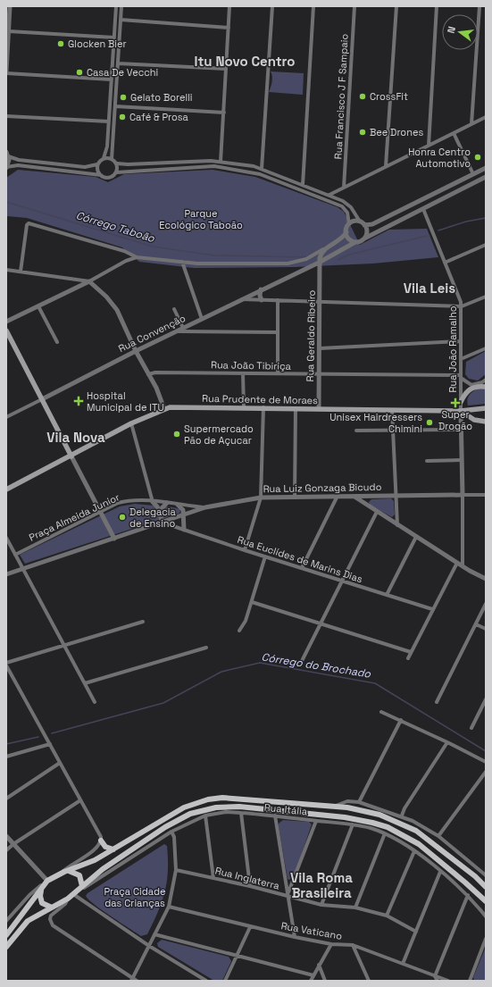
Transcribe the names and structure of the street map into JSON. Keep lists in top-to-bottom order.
{
  "streets": {
    "main road": ["Rua Prudente de Moraes"],
    "street": [
      "Rua Francisco J F Sampaio",
      "Rua Convenção",
      "Rua Geraldo Ribeiro",
      "Rua João Ramalho",
      "Rua João Tibiriça",
      "Rua Luiz Gonzaga Bicudo",
      "Praça Almeida Junior",
      "Rua Euclídes de Marins Dias",
      "Rua Itália",
      "Rua Inglaterra",
      "Rua Vaticano"
    ]
  },
  "crossings": [
    ["Rua Convenção", "Rua Geraldo Ribeiro"],
    ["Rua Geraldo Ribeiro", "Rua João Tibiriça"],
    ["Rua Geraldo Ribeiro", "Rua Prudente de Moraes"],
    ["Rua João Ramalho", "Rua João Tibiriça"],
    ["Rua João Ramalho", "Rua Prudente de Moraes"],
    ["Rua Luiz Gonzaga Bicudo", "Praça Almeida Junior"],
    ["Rua Luiz Gonzaga Bicudo", "Rua Euclídes de Marins Dias"]
  ],
  "districts": [
    "Itu Novo Centro",
    "Vila Leis",
    "Vila Nova",
    "Vila Roma Brasileira"
  ],
  "water": ["Córrego Taboão", "Córrego do Brochado"],
  "parks": ["Parque Ecológico Taboão", "Praça Cidade das Crianças"],
  "places": {
    "other": [
      "Glocken Bier",
      "Casa De Vecchi",
      "CrossFit",
      "Gelato Borelli",
      "Café & Prosa",
      "Bee Drones",
      "Honra Centro Automotivo",
      "Unisex Hairdressers Chimini",
      "Supermercado Pão de Açucar",
      "Delegacia de Ensino"
    ],
    "health": ["Hospital Municipal de ITU", "Super Drogão"]
  },
  "north": "left"
}
